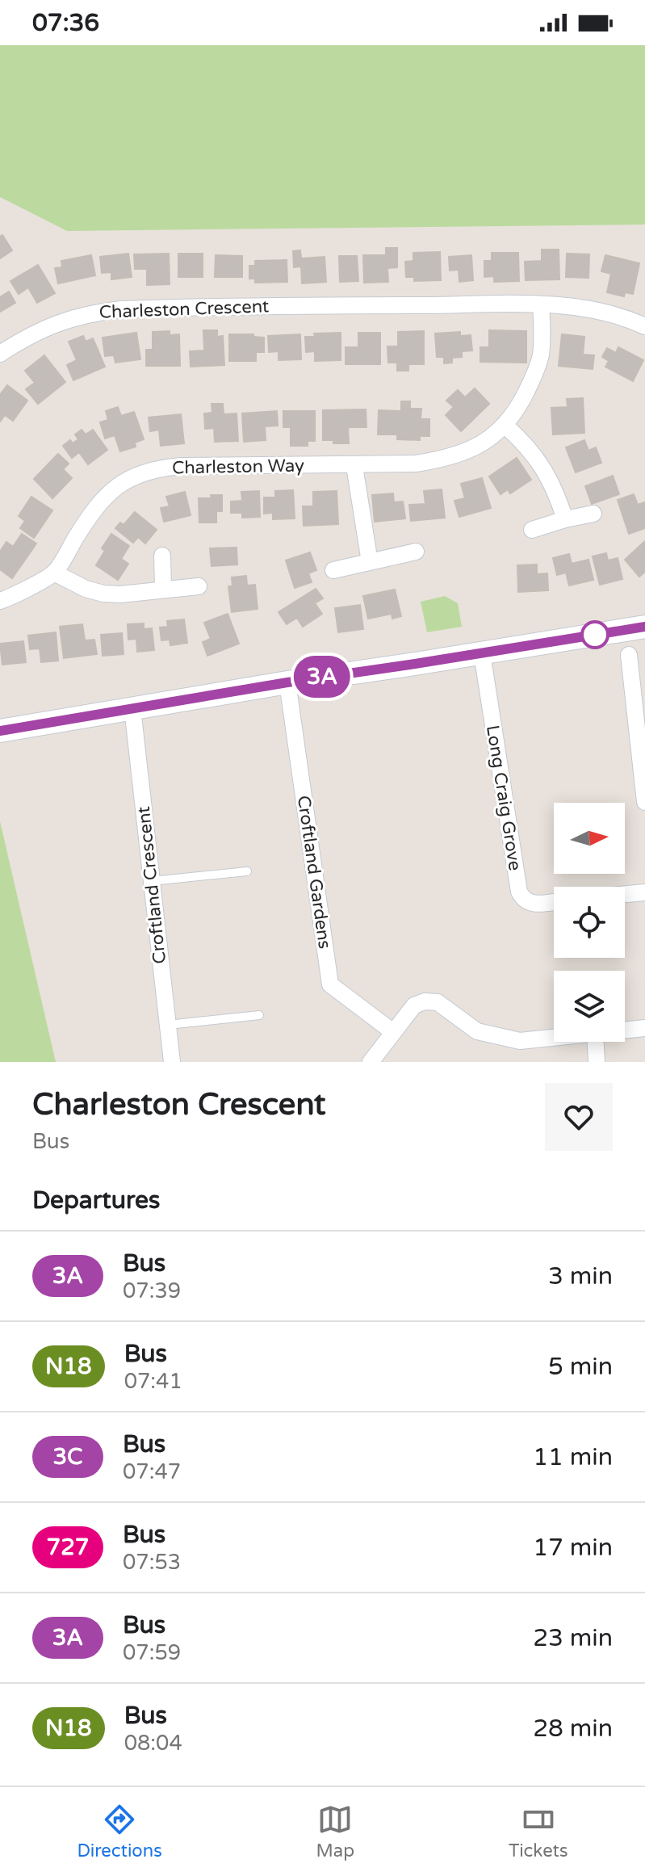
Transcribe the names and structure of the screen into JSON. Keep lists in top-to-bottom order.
{
  "streets": {
    "street": [
      "Charleston Crescent",
      "Charleston Way",
      "Long Craig Grove",
      "Croftland Gardens",
      "Croftland Crescent"
    ]
  },
  "crossings": [
    ["Charleston Crescent", "Charleston Way"]
  ],
  "lines": ["bus line 3A"],
  "north": "right",
  "page": {
    "status": "07:36",
    "on_map": "3A",
    "heading": [
      ["Charleston Crescent", "Bus"],
      "Departures"
    ],
    "list": [
      {
        "mark": "3A",
        "name": "Bus",
        "note": "07:39",
        "value": "3 min"
      },
      {
        "mark": "N18",
        "name": "Bus",
        "note": "07:41",
        "value": "5 min"
      },
      {
        "mark": "3C",
        "name": "Bus",
        "note": "07:47",
        "value": "11 min"
      },
      {
        "mark": "727",
        "name": "Bus",
        "note": "07:53",
        "value": "17 min"
      },
      {
        "mark": "3A",
        "name": "Bus",
        "note": "07:59",
        "value": "23 min"
      },
      {
        "mark": "N18",
        "name": "Bus",
        "note": "08:04",
        "value": "28 min"
      }
    ],
    "tabs": ["Directions", "Map", "Tickets"]
  }
}
